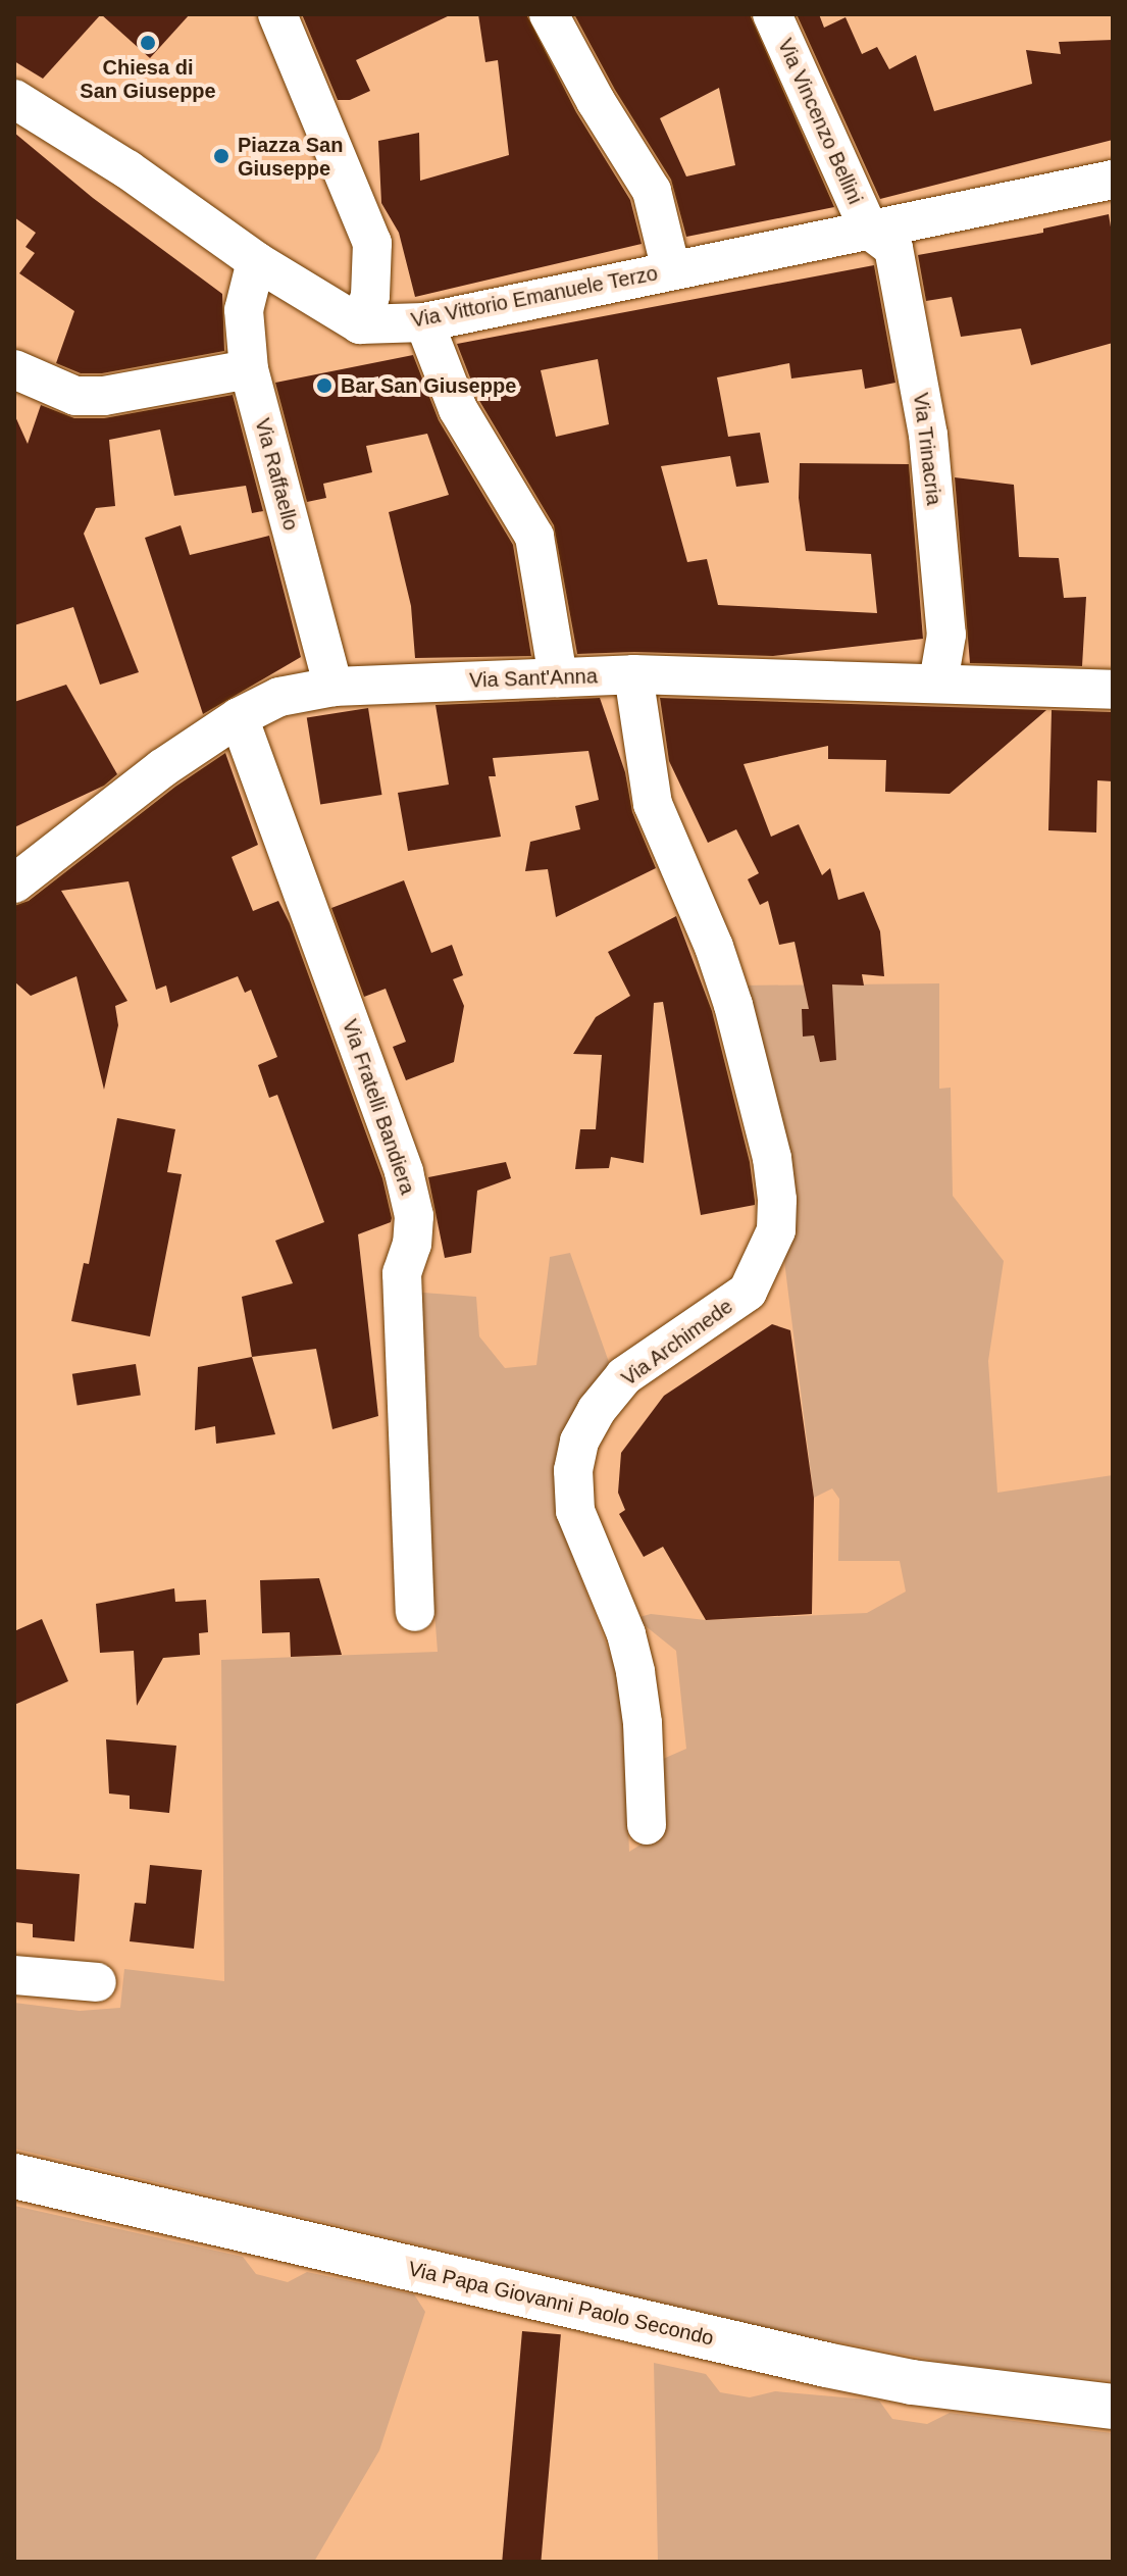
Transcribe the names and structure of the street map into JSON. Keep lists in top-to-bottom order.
{
  "streets": {
    "main road": ["Via Papa Giovanni Paolo Secondo"],
    "street": [
      "Via Vincenzo Bellini",
      "Via Vittorio Emanuele Terzo",
      "Via Trinacria",
      "Via Raffaello",
      "Via Sant'Anna",
      "Via Fratelli Bandiera",
      "Via Archimede"
    ]
  },
  "crossings": [
    ["Via Vincenzo Bellini", "Via Vittorio Emanuele Terzo"],
    ["Via Vincenzo Bellini", "Via Trinacria"],
    ["Via Vittorio Emanuele Terzo", "Via Trinacria"],
    ["Via Trinacria", "Via Sant'Anna"],
    ["Via Raffaello", "Via Sant'Anna"],
    ["Via Sant'Anna", "Via Fratelli Bandiera"],
    ["Via Sant'Anna", "Via Archimede"]
  ],
  "places": ["Chiesa di San Giuseppe", "Piazza San Giuseppe", "Bar San Giuseppe"]
}
